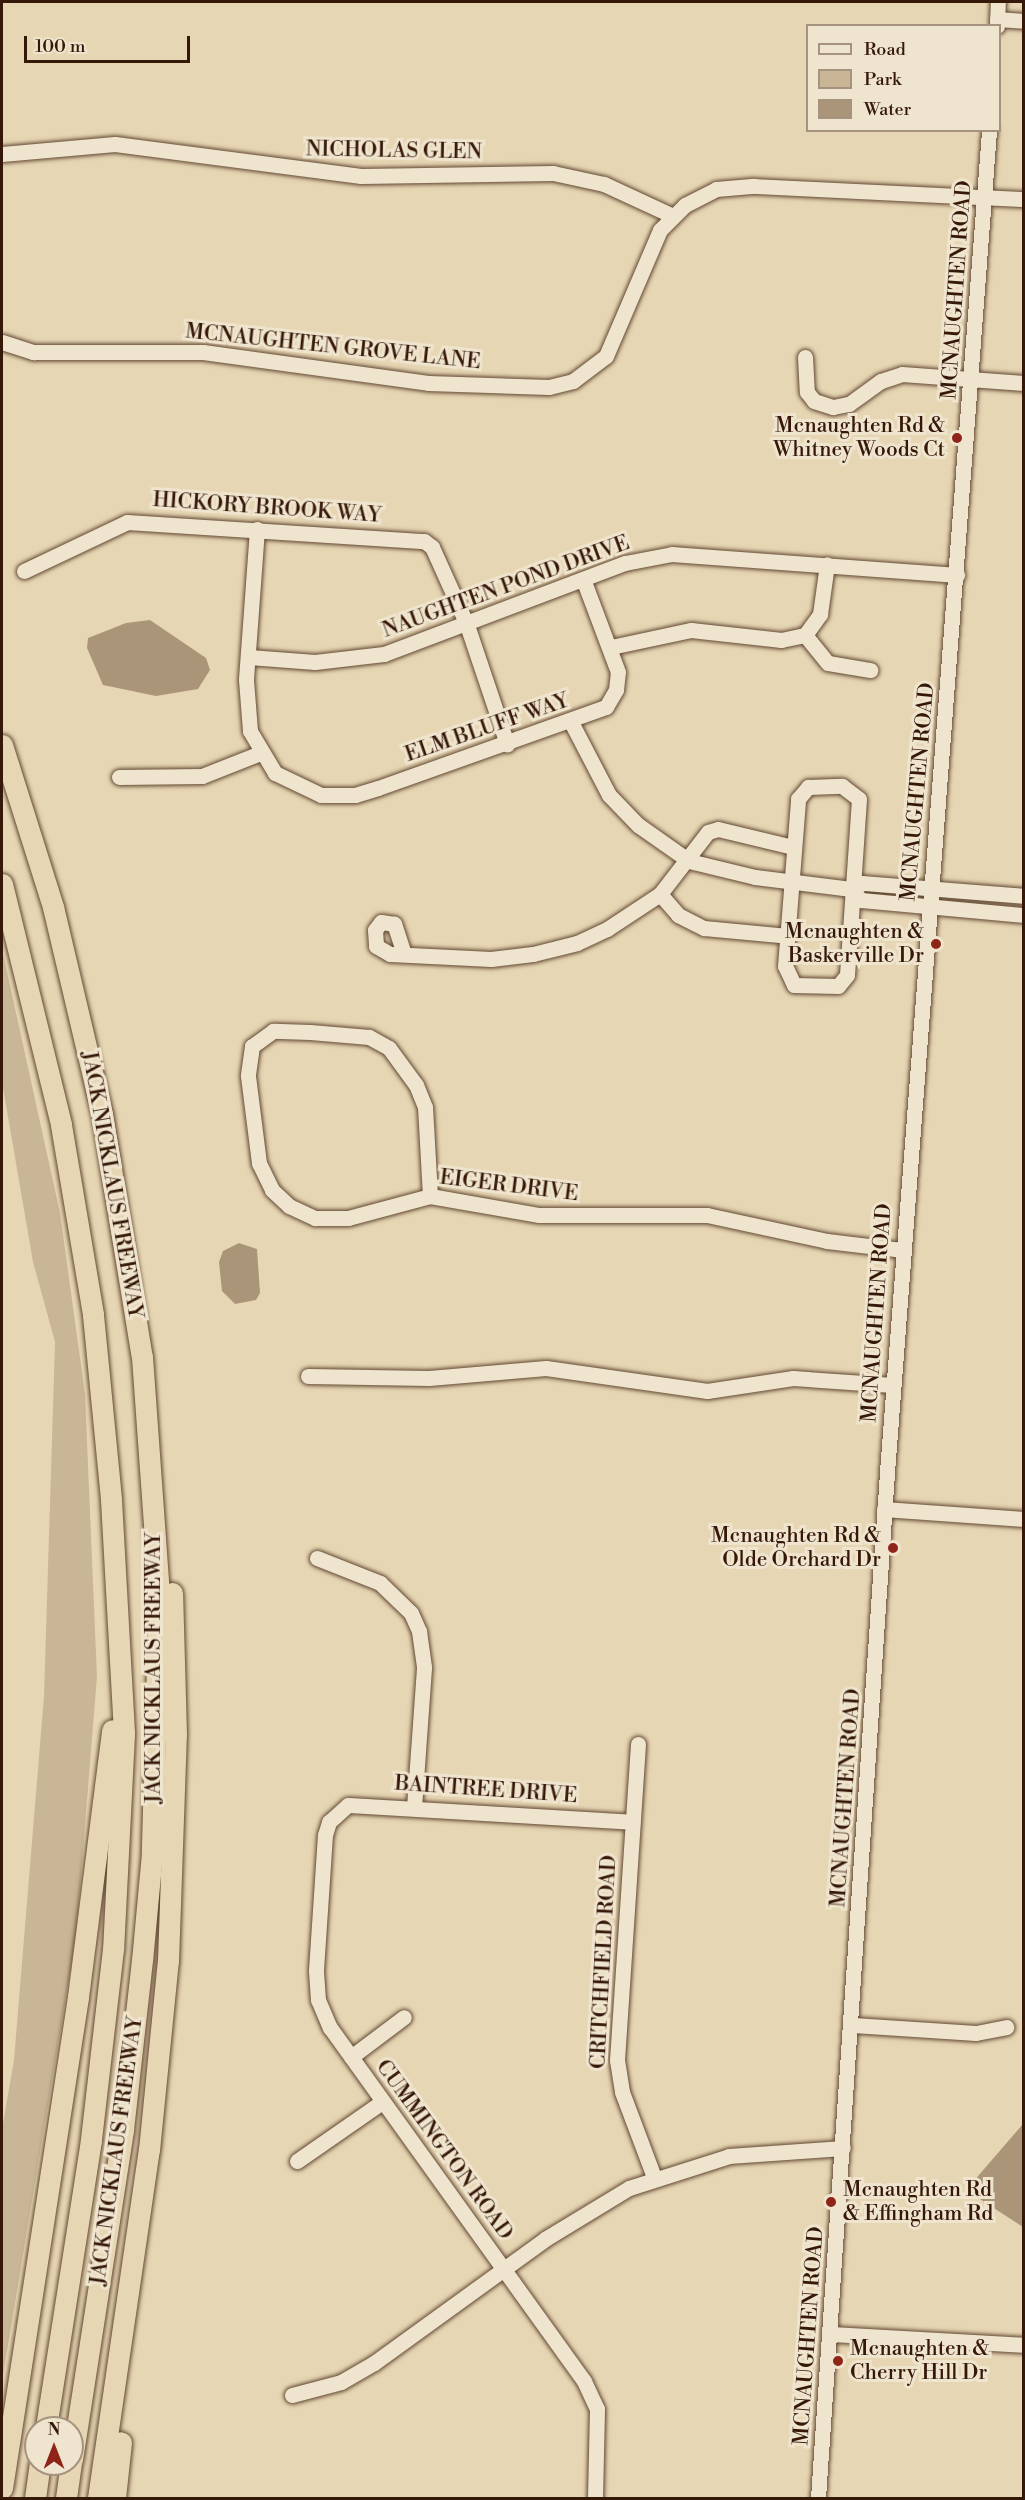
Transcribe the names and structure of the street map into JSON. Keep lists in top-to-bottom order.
{
  "streets": {
    "highway": ["JACK NICKLAUS FREEWAY"],
    "street": [
      "NICHOLAS GLEN",
      "MCNAUGHTEN ROAD",
      "MCNAUGHTEN GROVE LANE",
      "HICKORY BROOK WAY",
      "NAUGHTEN POND DRIVE",
      "ELM BLUFF WAY",
      "EIGER DRIVE",
      "BAINTREE DRIVE",
      "CRITCHFIELD ROAD",
      "CUMMINGTON ROAD"
    ]
  },
  "crossings": [
    ["NICHOLAS GLEN", "MCNAUGHTEN GROVE LANE"],
    ["MCNAUGHTEN ROAD", "MCNAUGHTEN GROVE LANE"],
    ["MCNAUGHTEN ROAD", "NAUGHTEN POND DRIVE"],
    ["MCNAUGHTEN ROAD", "EIGER DRIVE"],
    ["HICKORY BROOK WAY", "NAUGHTEN POND DRIVE"],
    ["NAUGHTEN POND DRIVE", "ELM BLUFF WAY"],
    ["BAINTREE DRIVE", "CRITCHFIELD ROAD"],
    ["BAINTREE DRIVE", "CUMMINGTON ROAD"]
  ],
  "places": [
    "Mcnaughten Rd & Whitney Woods Ct",
    "Mcnaughten & Baskerville Dr",
    "Mcnaughten Rd & Olde Orchard Dr",
    "Mcnaughten Rd & Effingham Rd",
    "Mcnaughten & Cherry Hill Dr"
  ],
  "legend": ["Road", "Park", "Water"],
  "scale_bar": "100 m",
  "north": "top"
}
